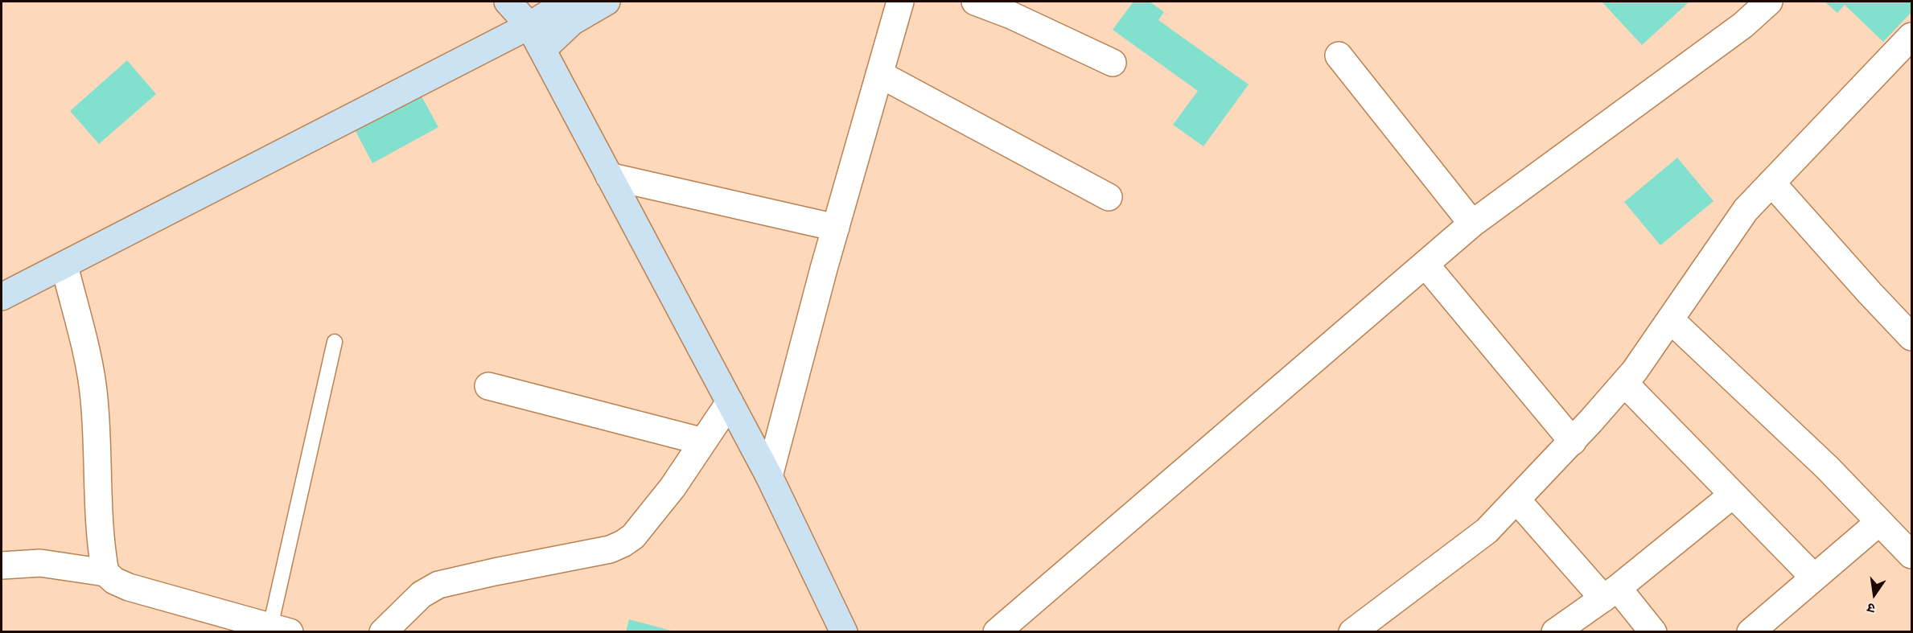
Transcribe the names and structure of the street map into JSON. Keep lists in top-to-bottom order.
{
  "north": "bottom"
}
